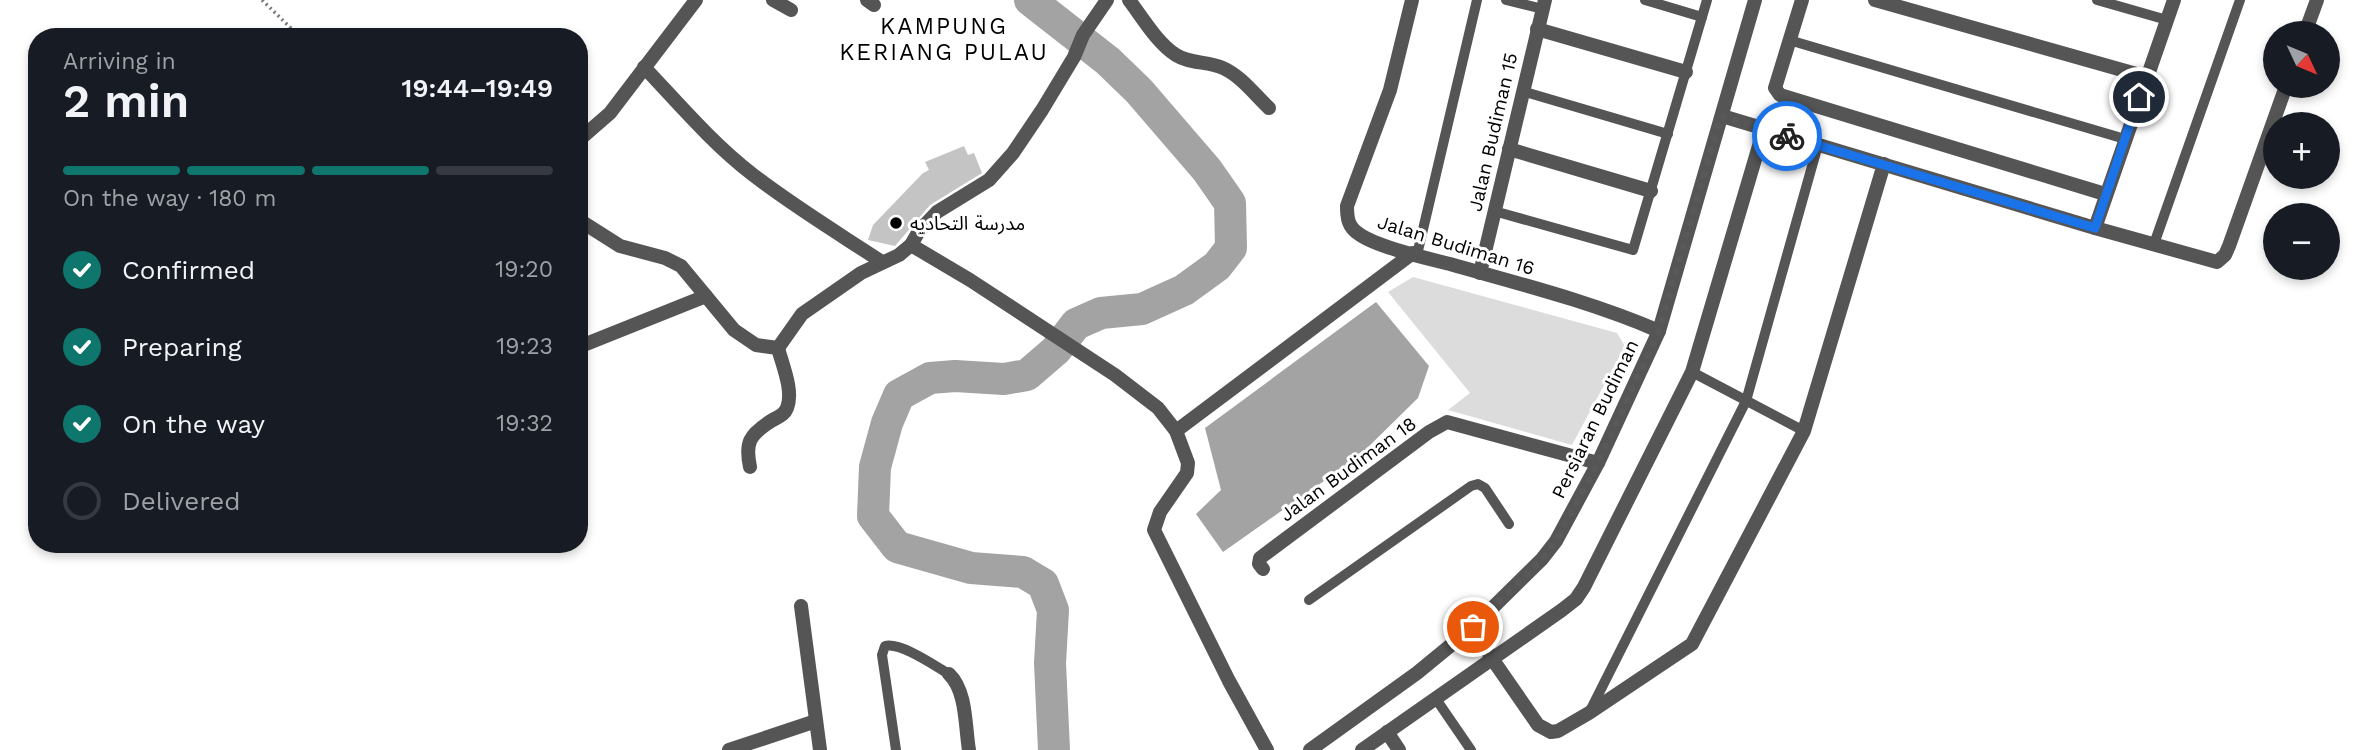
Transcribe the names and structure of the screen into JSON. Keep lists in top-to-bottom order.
{
  "streets": {
    "street": [
      "Jalan Budiman 15",
      "Jalan Budiman 16",
      "Persiaran Budiman",
      "Jalan Budiman 18"
    ]
  },
  "crossings": [
    ["Jalan Budiman 15", "Jalan Budiman 16"],
    ["Jalan Budiman 16", "Persiaran Budiman"],
    ["Persiaran Budiman", "Jalan Budiman 18"]
  ],
  "districts": ["KAMPUNG KERIANG PULAU"],
  "places": ["مدرسة التحاديه"],
  "north": "bottom right",
  "page": {
    "map_buttons": ["+", "−"],
    "heading": ["2 min", "Arriving in", "19:44–19:49"],
    "bar": "On the way · 180 m",
    "list": [
      ["Confirmed", "19:20"],
      ["Preparing", "19:23"],
      ["On the way", "19:32"],
      "Delivered"
    ]
  }
}
